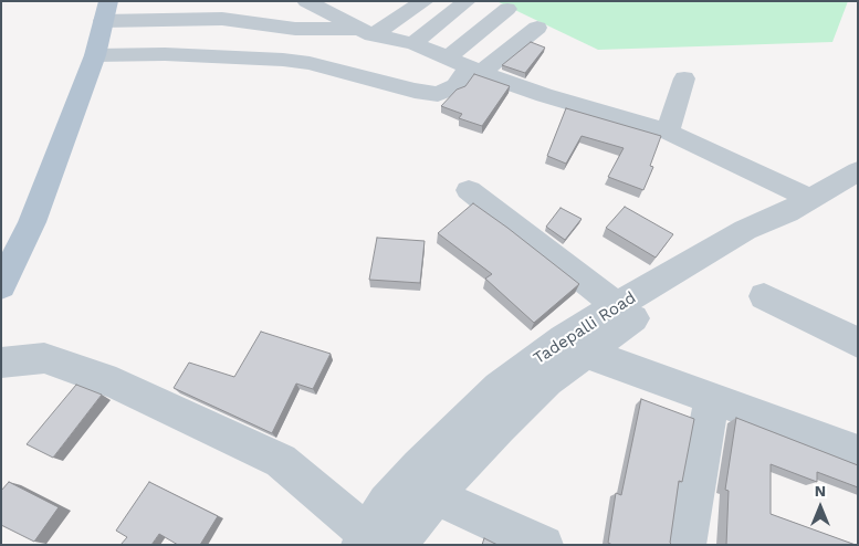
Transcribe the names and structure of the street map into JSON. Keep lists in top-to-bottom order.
{
  "streets": {
    "street": ["Tadepalli Road"]
  },
  "north": "top"
}
